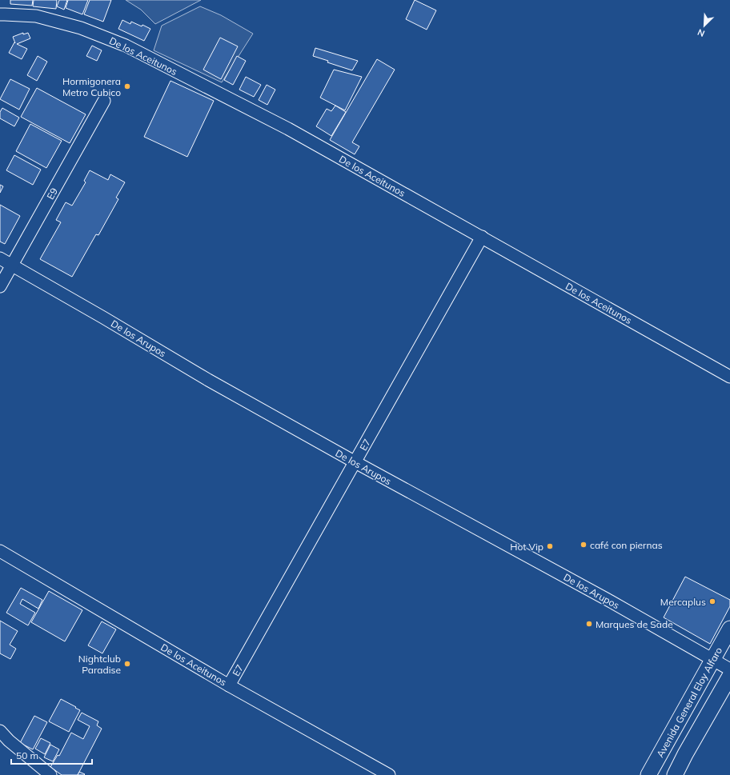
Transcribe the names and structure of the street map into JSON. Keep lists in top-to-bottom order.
{
  "streets": {
    "main road": ["Avenida General Eloy Alfaro"],
    "street": [
      "De los Aceitunos",
      "E9",
      "De los Arupos",
      "E7"
    ]
  },
  "crossings": [
    ["De los Aceitunos", "E7"],
    ["E9", "De los Arupos"],
    ["De los Arupos", "E7"],
    ["De los Arupos", "Avenida General Eloy Alfaro"]
  ],
  "places": [
    "Hormigonera Metro Cubico",
    "café con piernas",
    "Hot Vip",
    "Mercaplus",
    "Marques de Sade",
    "Nightclub Paradise"
  ],
  "scale_bar": "50 m",
  "north": "bottom left"
}
